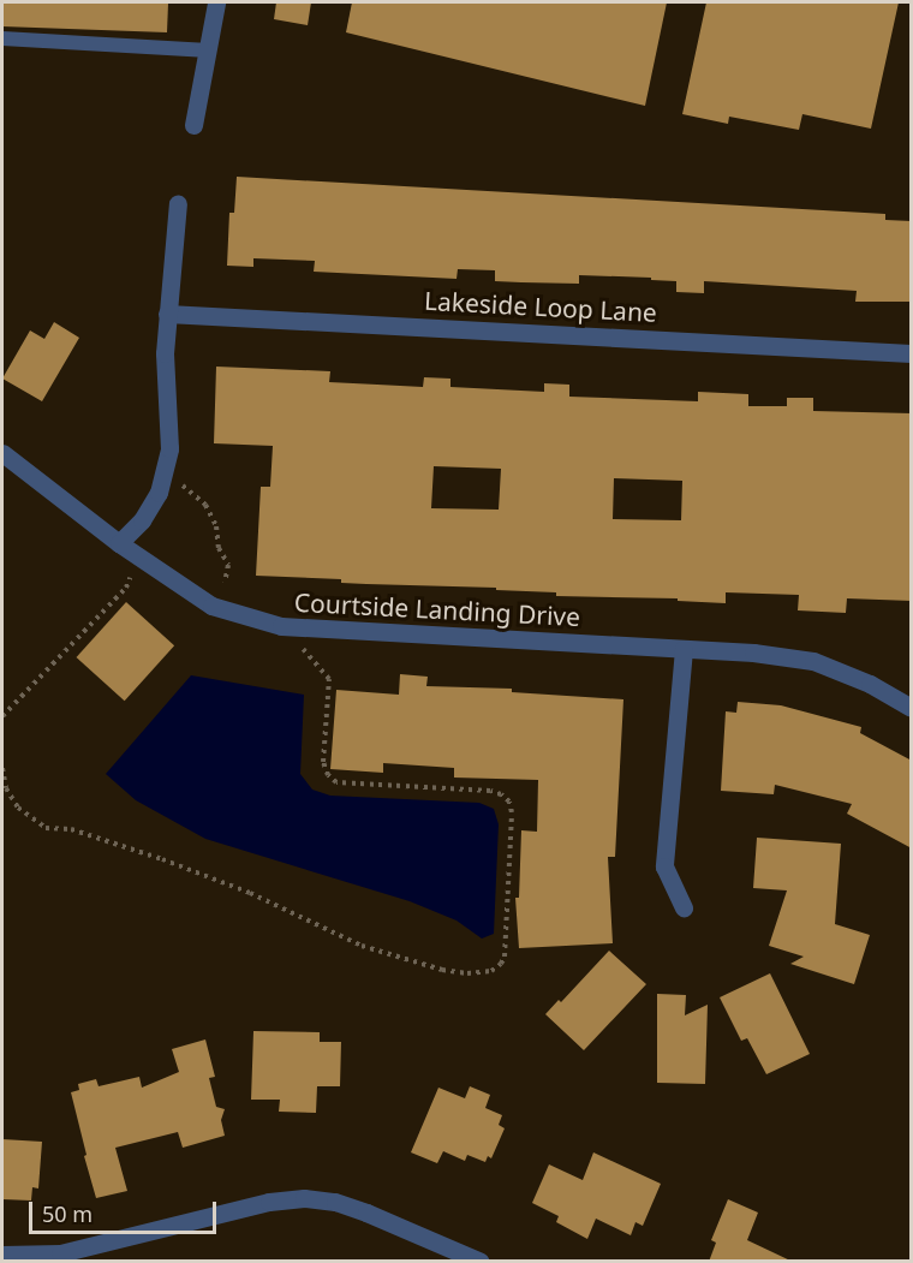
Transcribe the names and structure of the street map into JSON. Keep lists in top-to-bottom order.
{
  "streets": {
    "street": ["Lakeside Loop Lane", "Courtside Landing Drive"]
  },
  "scale_bar": "50 m"
}
